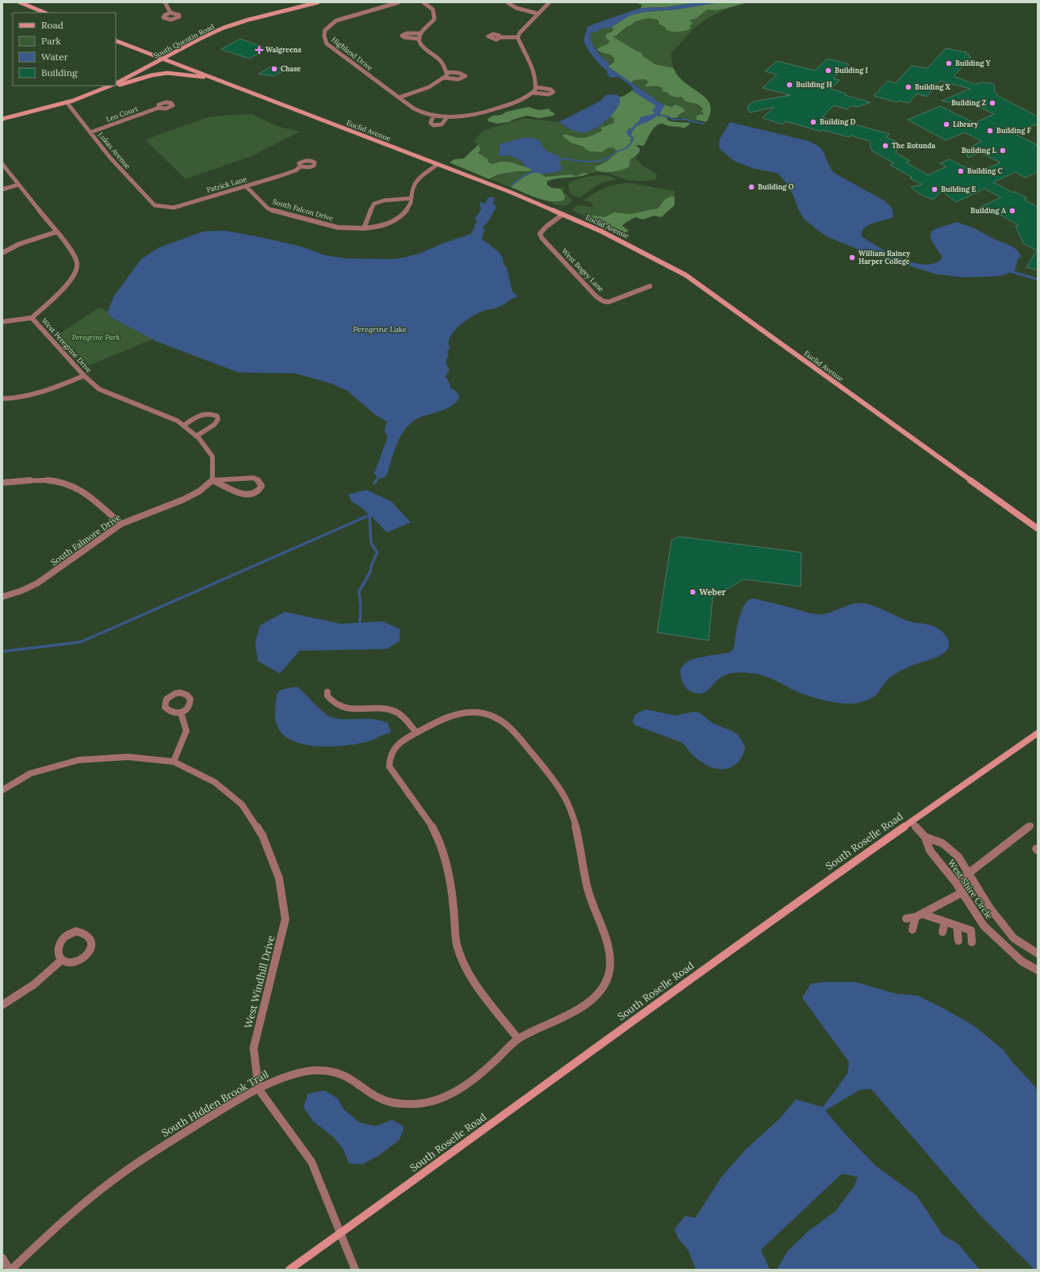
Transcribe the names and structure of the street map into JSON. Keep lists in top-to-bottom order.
{
  "streets": {
    "main road": ["South Quentin Road", "Euclid Avenue", "South Roselle Road"],
    "street": [
      "Highland Drive",
      "Leo Court",
      "Lukas Avenue",
      "Patrick Lane",
      "South Falcon Drive",
      "West Bogey Lane",
      "West Peregrine Drive",
      "South Falmore Drive",
      "West Shire Circle",
      "West Windhill Drive",
      "South Hidden Brook Trail"
    ]
  },
  "crossings": [
    ["South Quentin Road", "Euclid Avenue"],
    ["South Quentin Road", "Lukas Avenue"],
    ["Leo Court", "Lukas Avenue"],
    ["Euclid Avenue", "South Falcon Drive"],
    ["Euclid Avenue", "West Bogey Lane"],
    ["Lukas Avenue", "Patrick Lane"],
    ["Patrick Lane", "South Falcon Drive"],
    ["West Peregrine Drive", "South Falmore Drive"],
    ["South Roselle Road", "West Shire Circle"],
    ["South Roselle Road", "West Windhill Drive"],
    ["West Windhill Drive", "South Hidden Brook Trail"]
  ],
  "water": ["Peregrine Lake"],
  "parks": ["Peregrine Park"],
  "places": {
    "health": ["Walgreens"],
    "other": [
      "Building Y",
      "Chase",
      "Building I",
      "Building H",
      "Building X",
      "Building Z",
      "Building D",
      "Library",
      "Building F",
      "The Rotunda",
      "Building L",
      "Building C",
      "Building O",
      "Building E",
      "Building A",
      "William Rainey Harper College",
      "Weber"
    ]
  },
  "legend": [
    "Road",
    "Park",
    "Water",
    "Building"
  ]
}
